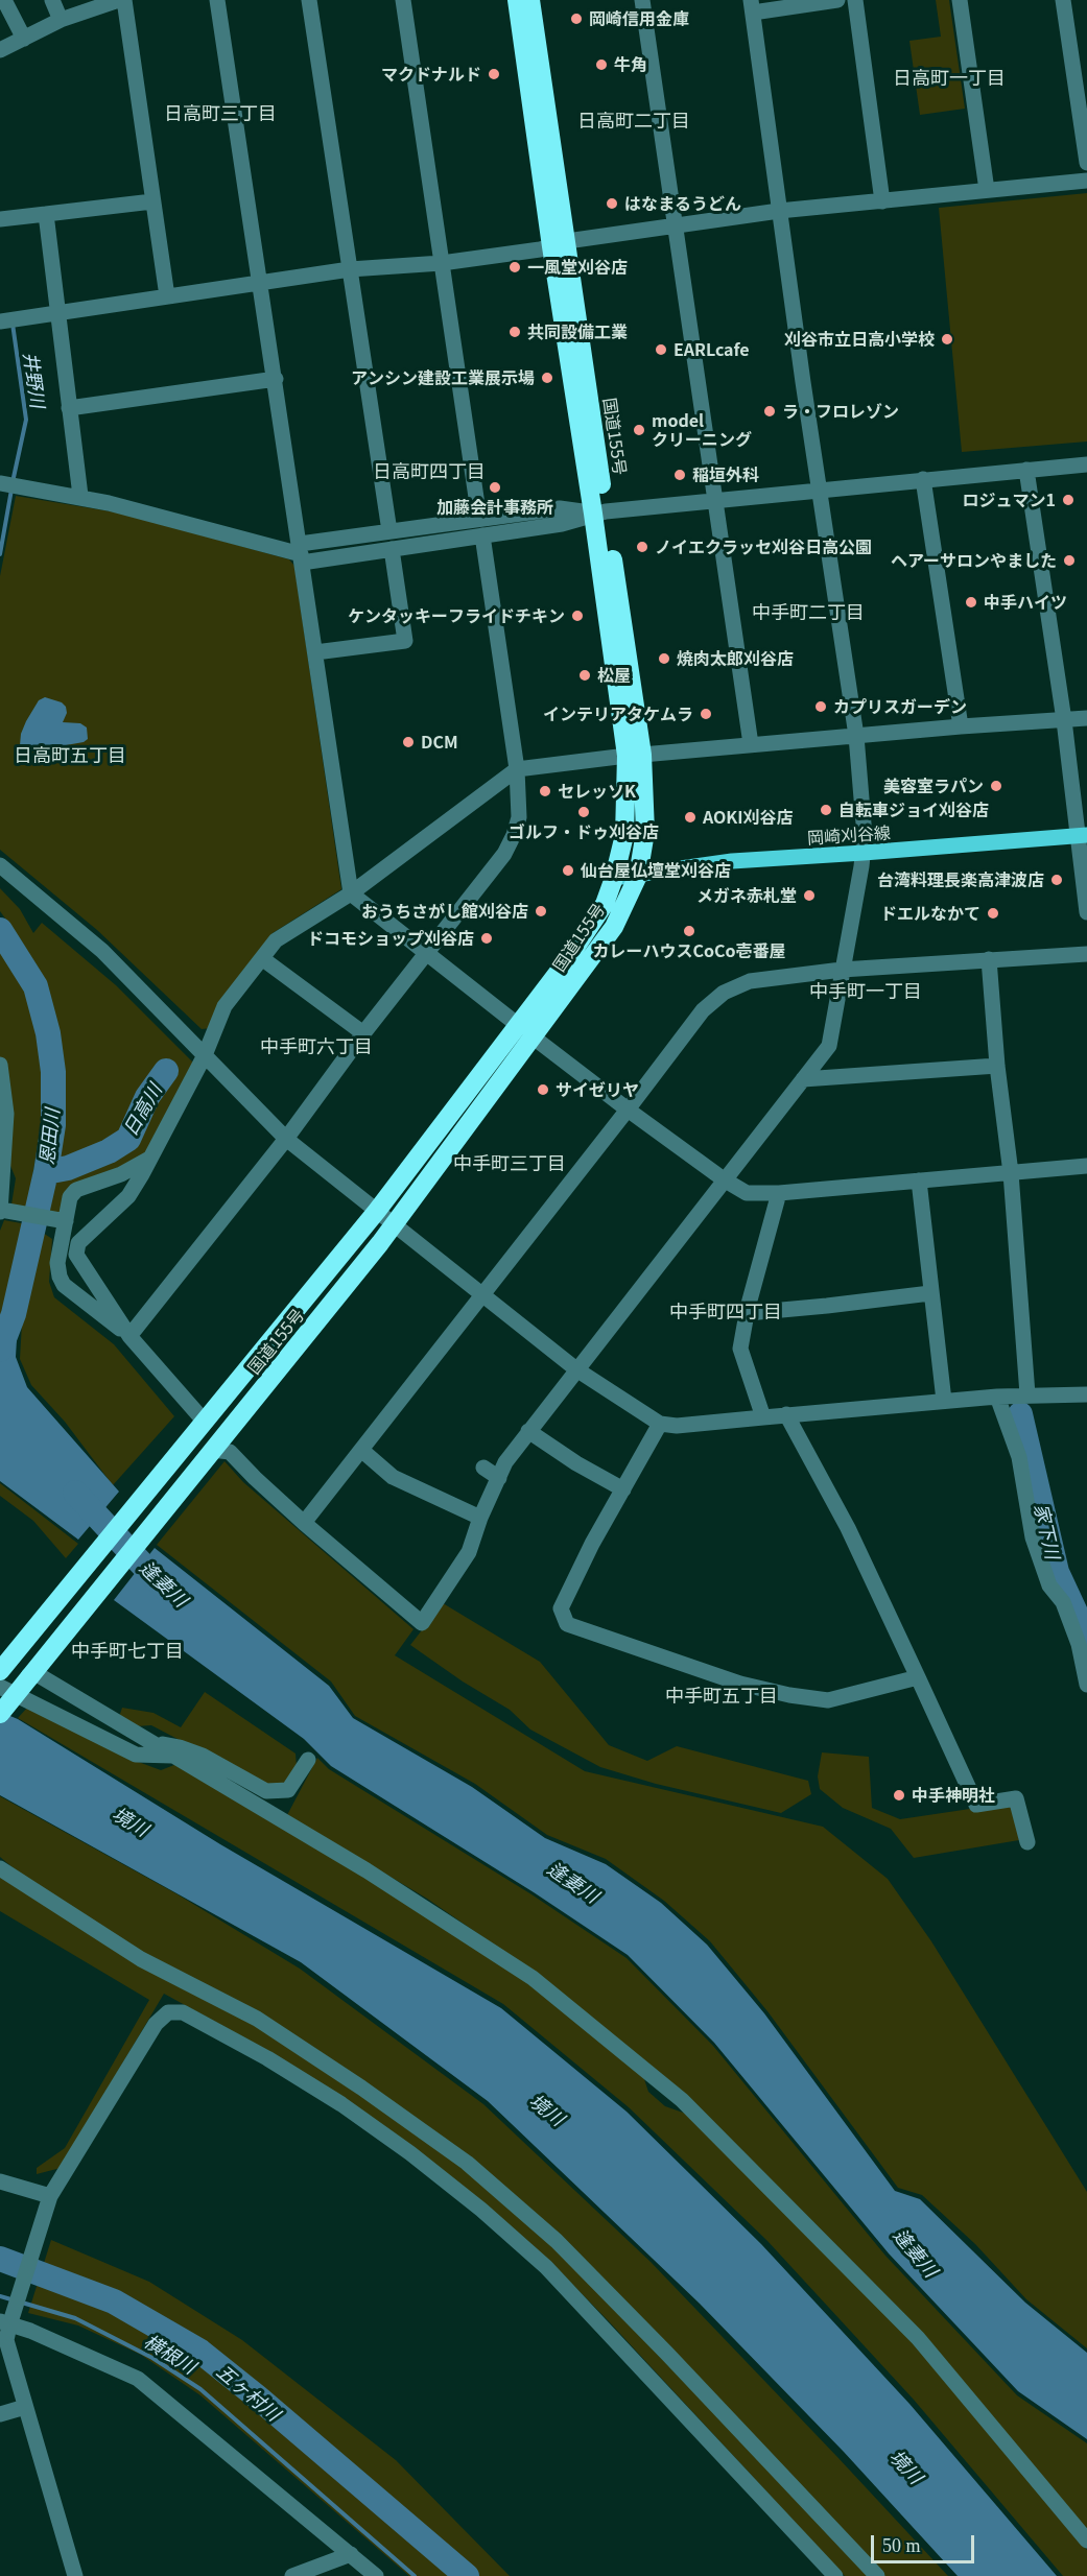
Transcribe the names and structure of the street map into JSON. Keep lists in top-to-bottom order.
{
  "streets": {
    "highway": ["国道155号"],
    "main road": ["岡崎刈谷線"]
  },
  "crossings": [
    ["国道155号", "岡崎刈谷線"]
  ],
  "districts": [
    "日高町一丁目",
    "日高町三丁目",
    "日高町二丁目",
    "日高町四丁目",
    "中手町二丁目",
    "日高町五丁目",
    "中手町一丁目",
    "中手町六丁目",
    "中手町三丁目",
    "中手町四丁目",
    "中手町七丁目",
    "中手町五丁目"
  ],
  "water": [
    "井野川",
    "日高川",
    "恩田川",
    "家下川",
    "逢妻川",
    "境川",
    "横根川",
    "五ヶ村川"
  ],
  "places": [
    "岡崎信用金庫",
    "牛角",
    "マクドナルド",
    "はなまるうどん",
    "一風堂刈谷店",
    "共同設備工業",
    "刈谷市立日高小学校",
    "EARLcafe",
    "アンシン建設工業展示場",
    "ラ・フロレゾン",
    "model クリーニング",
    "稲垣外科",
    "加藤会計事務所",
    "ロジュマン1",
    "ノイエクラッセ刈谷日高公園",
    "ヘアーサロンやました",
    "中手ハイツ",
    "ケンタッキーフライドチキン",
    "焼肉太郎刈谷店",
    "松屋",
    "カプリスガーデン",
    "インテリアタケムラ",
    "DCM",
    "美容室ラパン",
    "セレッソK",
    "自転車ジョイ刈谷店",
    "ゴルフ・ドゥ刈谷店",
    "AOKI刈谷店",
    "仙台屋仏壇堂刈谷店",
    "台湾料理長楽高津波店",
    "メガネ赤札堂",
    "おうちさがし館刈谷店",
    "ドエルなかて",
    "カレーハウスCoCo壱番屋",
    "ドコモショップ刈谷店",
    "サイゼリヤ",
    "中手神明社"
  ],
  "scale_bar": "50 m"
}
